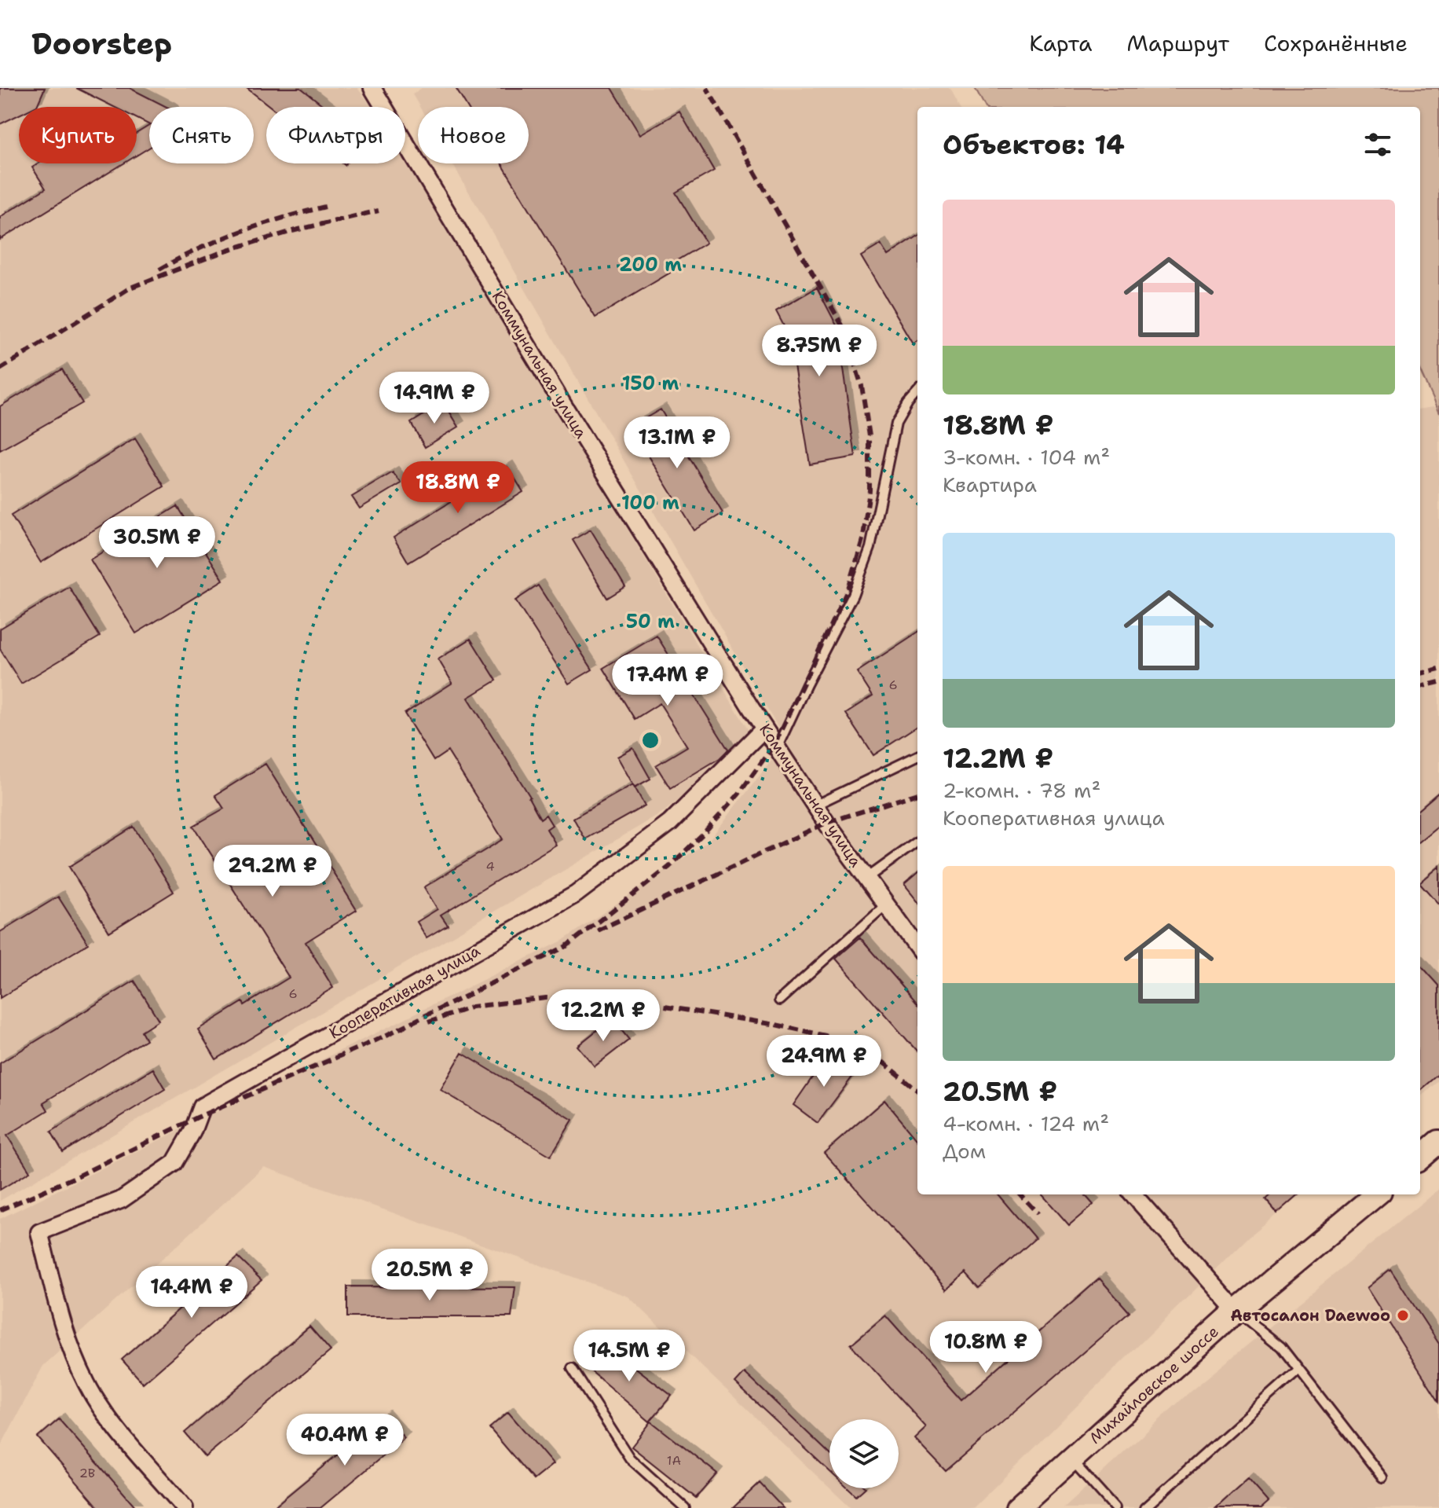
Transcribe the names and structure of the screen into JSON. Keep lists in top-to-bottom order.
{
  "streets": {
    "main road": ["Михайловское шоссе"],
    "street": ["Коммунальная улица", "Кооперативная улица"]
  },
  "crossings": [
    ["Коммунальная улица", "Кооперативная улица"]
  ],
  "places": ["Автосалон Daewoo"],
  "house_numbers": [
    "6",
    "4",
    "6",
    "1А",
    "2В"
  ],
  "page": {
    "header": "Doorstep",
    "nav": ["Карта", "Маршрут", "Сохранённые"],
    "chip": [
      "Купить",
      "Снять",
      "Фильтры",
      "Новое"
    ],
    "heading": "Объектов: 14",
    "list": [
      {
        "name": "18.8M ₽",
        "note": "3-комн. · 104 m² · Квартира"
      },
      {
        "name": "12.2M ₽",
        "note": "2-комн. · 78 m² · Кооперативная улица"
      },
      {
        "name": "20.5M ₽",
        "note": "4-комн. · 124 m² · Дом"
      }
    ],
    "price": [
      "8.75M ₽",
      "14.9M ₽",
      "13.1M ₽",
      "18.8M ₽",
      "30.5M ₽",
      "17.4M ₽",
      "29.2M ₽",
      "12.2M ₽",
      "24.9M ₽",
      "20.5M ₽",
      "14.4M ₽",
      "10.8M ₽",
      "14.5M ₽",
      "40.4M ₽"
    ]
  },
  "rings": [
    "200 m",
    "150 m",
    "100 m",
    "50 m"
  ]
}
